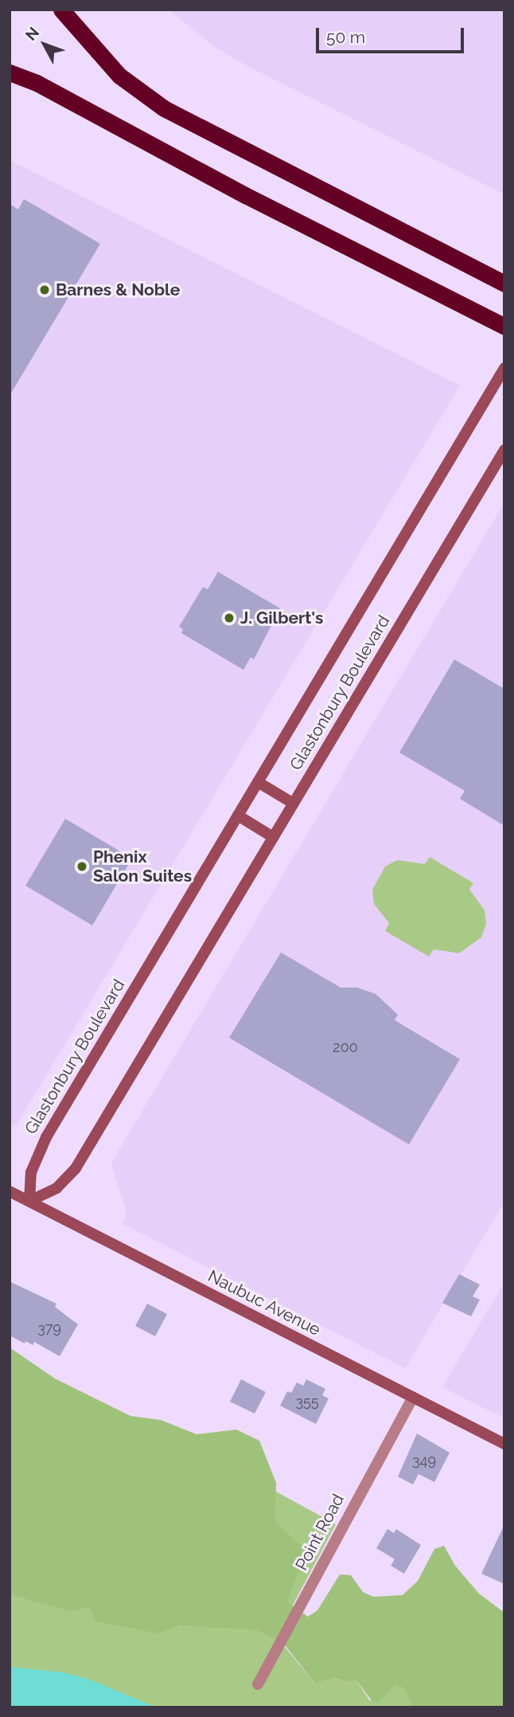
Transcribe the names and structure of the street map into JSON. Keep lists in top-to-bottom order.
{
  "streets": {
    "street": ["Glastonbury Boulevard", "Naubuc Avenue", "Point Road"]
  },
  "crossings": [
    ["Glastonbury Boulevard", "Naubuc Avenue"],
    ["Naubuc Avenue", "Point Road"]
  ],
  "places": ["Barnes & Noble", "J. Gilbert's", "Phenix Salon Suites"],
  "house_numbers": [
    "200",
    "379",
    "355",
    "349"
  ],
  "scale_bar": "50 m",
  "north": "top left"
}
